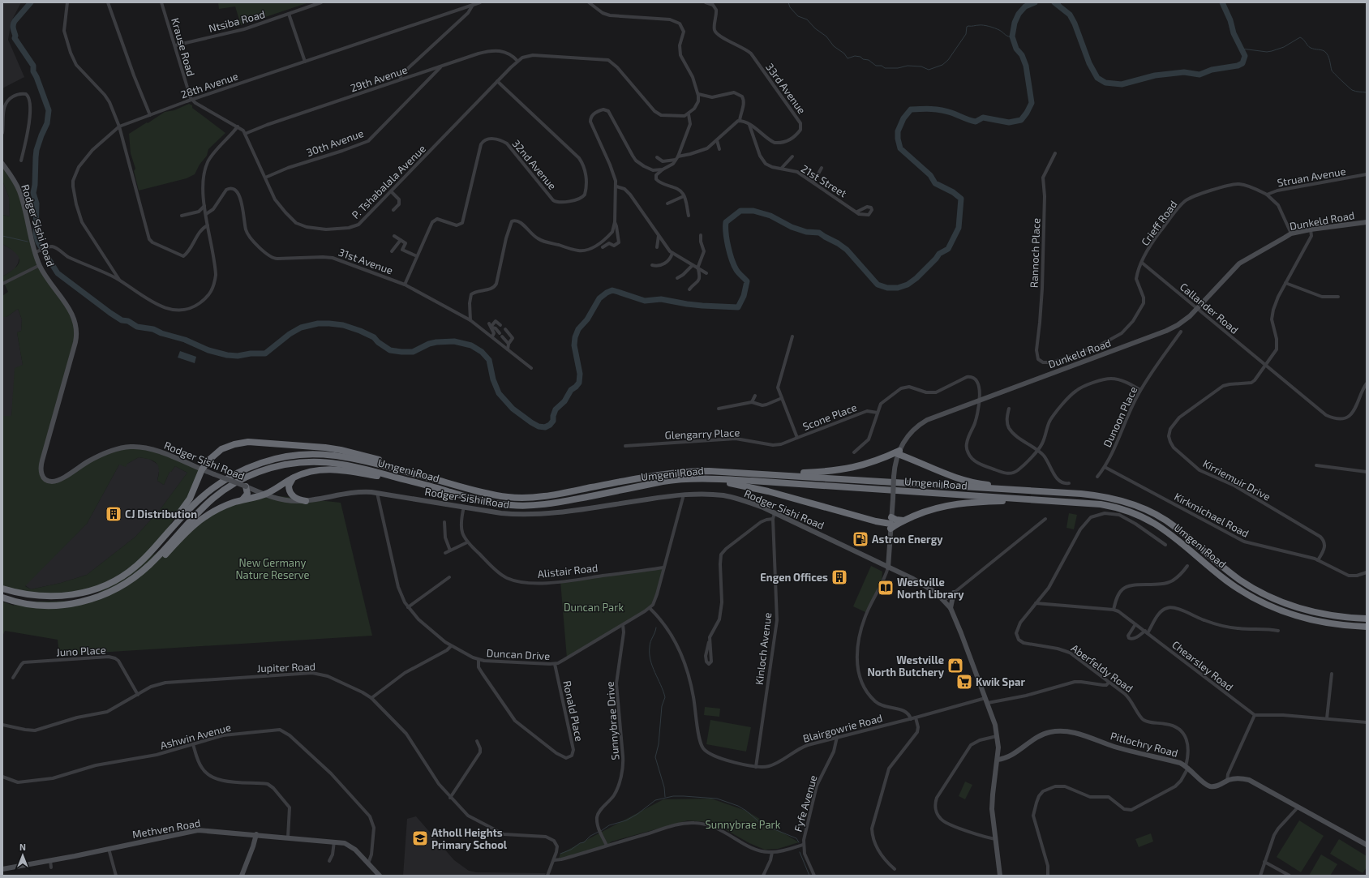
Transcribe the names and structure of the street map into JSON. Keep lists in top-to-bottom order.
{
  "streets": {
    "highway": ["Umgeni Road"],
    "street": [
      "Ntsiba Road",
      "Krause Road",
      "29th Avenue",
      "28th Avenue",
      "33rd Avenue",
      "30th Avenue",
      "32nd Avenue",
      "Struan Avenue",
      "21st Street",
      "P. Tshabalala Avenue",
      "Dunkeld Road",
      "Crieff Road",
      "Rodger Sishi Road",
      "Rannoch Place",
      "31st Avenue",
      "Callander Road",
      "Scone Place",
      "Dunoon Place",
      "Glengarry Place",
      "Kirriemuir Drive",
      "Kirkmichael Road",
      "Alistair Road",
      "Kinloch Avenue",
      "Juno Place",
      "Duncan Drive",
      "Chearsley Road",
      "Jupiter Road",
      "Aberfeldy Road",
      "Ronald Place",
      "Sunnybrae Drive",
      "Blairgowrie Road",
      "Ashwin Avenue",
      "Pitlochry Road",
      "Fyfe Avenue",
      "Methven Road"
    ]
  },
  "crossings": [
    ["Ntsiba Road", "Krause Road"],
    ["Krause Road", "28th Avenue"],
    ["29th Avenue", "30th Avenue"],
    ["29th Avenue", "P. Tshabalala Avenue"],
    ["33rd Avenue", "21st Street"],
    ["30th Avenue", "P. Tshabalala Avenue"],
    ["32nd Avenue", "P. Tshabalala Avenue"],
    ["32nd Avenue", "31st Avenue"],
    ["Struan Avenue", "Dunkeld Road"],
    ["Struan Avenue", "Crieff Road"],
    ["Dunkeld Road", "Rodger Sishi Road"],
    ["Dunkeld Road", "Callander Road"],
    ["Dunkeld Road", "Kirriemuir Drive"],
    ["Crieff Road", "Rannoch Place"],
    ["Crieff Road", "Callander Road"],
    ["Rodger Sishi Road", "Alistair Road"],
    ["Rodger Sishi Road", "Kinloch Avenue"],
    ["Rodger Sishi Road", "Duncan Drive"],
    ["Rodger Sishi Road", "Blairgowrie Road"],
    ["Rodger Sishi Road", "Pitlochry Road"],
    ["Callander Road", "Kirriemuir Drive"],
    ["Scone Place", "Glengarry Place"],
    ["Dunoon Place", "Kirkmichael Road"],
    ["Kirriemuir Drive", "Kirkmichael Road"],
    ["Kinloch Avenue", "Blairgowrie Road"],
    ["Juno Place", "Jupiter Road"],
    ["Duncan Drive", "Ronald Place"],
    ["Duncan Drive", "Sunnybrae Drive"],
    ["Duncan Drive", "Blairgowrie Road"],
    ["Chearsley Road", "Aberfeldy Road"],
    ["Aberfeldy Road", "Blairgowrie Road"],
    ["Aberfeldy Road", "Pitlochry Road"],
    ["Blairgowrie Road", "Fyfe Avenue"],
    ["Ashwin Avenue", "Methven Road"]
  ],
  "parks": ["New Germany Nature Reserve", "Duncan Park", "Sunnybrae Park"],
  "places": {
    "building": ["CJ Distribution", "Engen Offices"],
    "fuel station": ["Astron Energy"],
    "library": ["Westville North Library"],
    "shop": ["Westville North Butchery"],
    "supermarket": ["Kwik Spar"],
    "school or university": ["Atholl Heights Primary School"]
  },
  "north": "top"
}
